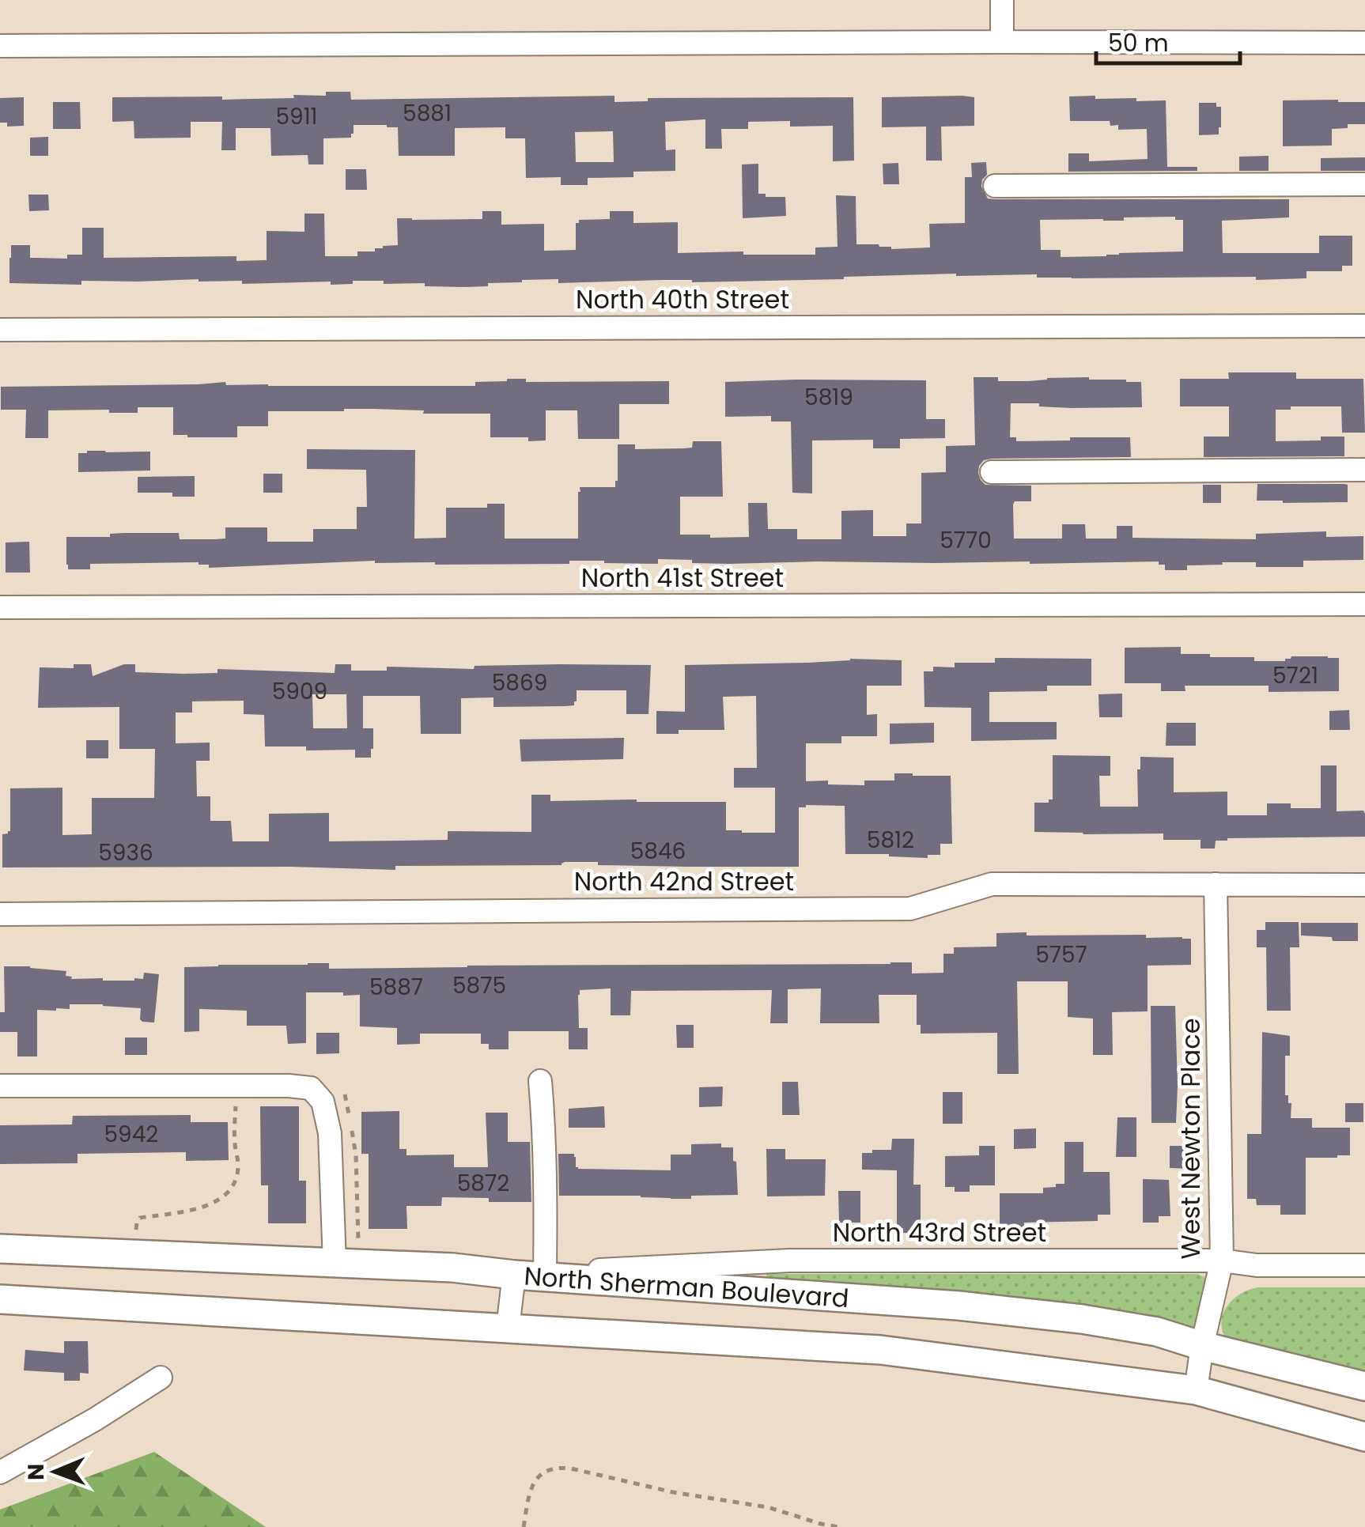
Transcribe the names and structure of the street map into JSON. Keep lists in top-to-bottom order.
{
  "streets": {
    "main road": ["North Sherman Boulevard"],
    "street": [
      "North 40th Street",
      "North 41st Street",
      "North 42nd Street",
      "West Newton Place",
      "North 43rd Street"
    ]
  },
  "crossings": [
    ["North 42nd Street", "West Newton Place"],
    ["West Newton Place", "North 43rd Street"],
    ["West Newton Place", "North Sherman Boulevard"],
    ["North 43rd Street", "North Sherman Boulevard"]
  ],
  "house_numbers": [
    "5881",
    "5911",
    "5819",
    "5770",
    "5721",
    "5869",
    "5909",
    "5812",
    "5846",
    "5936",
    "5757",
    "5875",
    "5887",
    "5942",
    "5872"
  ],
  "scale_bar": "50 m",
  "north": "left"
}
